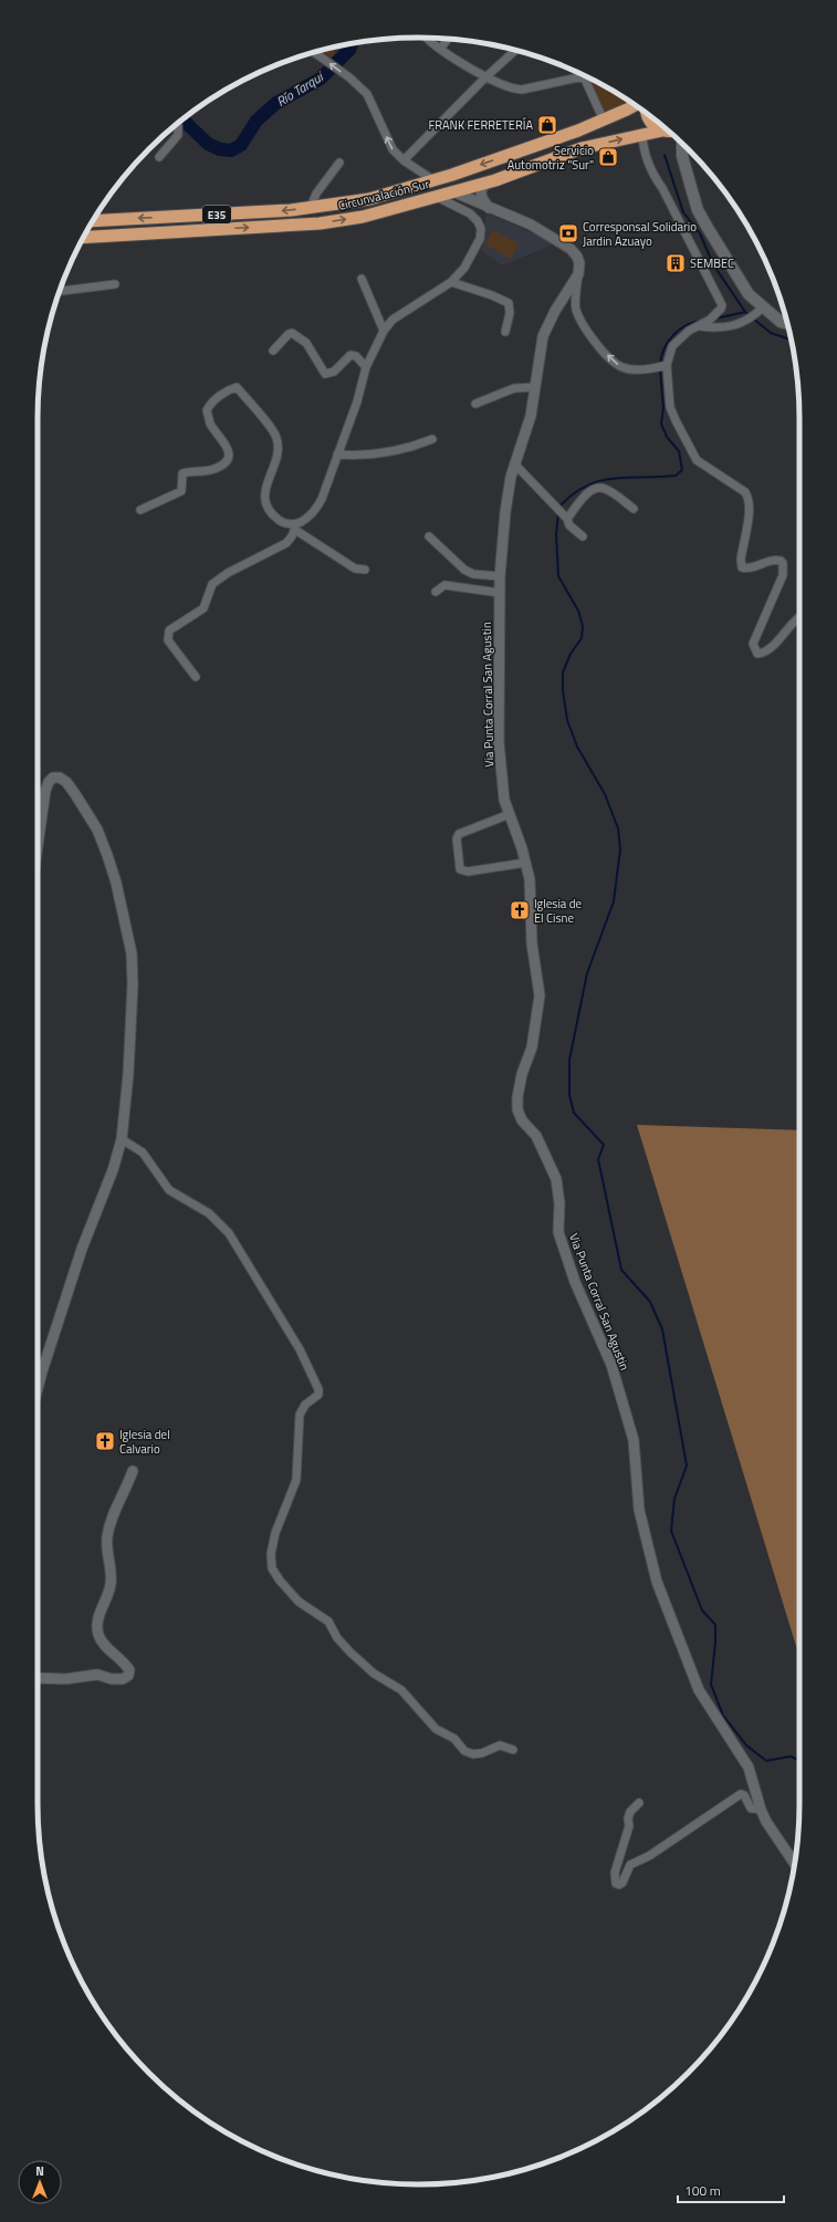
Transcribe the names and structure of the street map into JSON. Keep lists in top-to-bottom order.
{
  "streets": {
    "highway": ["Circunvalación Sur", "E35"],
    "street": ["Via Punta Corral San Agustin"]
  },
  "water": ["Río Tarqui"],
  "places": {
    "shop": ["FRANK FERRETERÍA", "Servicio Automotriz \"Sur\""],
    "bank": ["Corresponsal Solidario Jardin Azuayo"],
    "building": ["SEMBEC"],
    "church": ["Iglesia de El Cisne", "Iglesia del Calvario"]
  },
  "scale_bar": "100 m",
  "north": "top"
}
